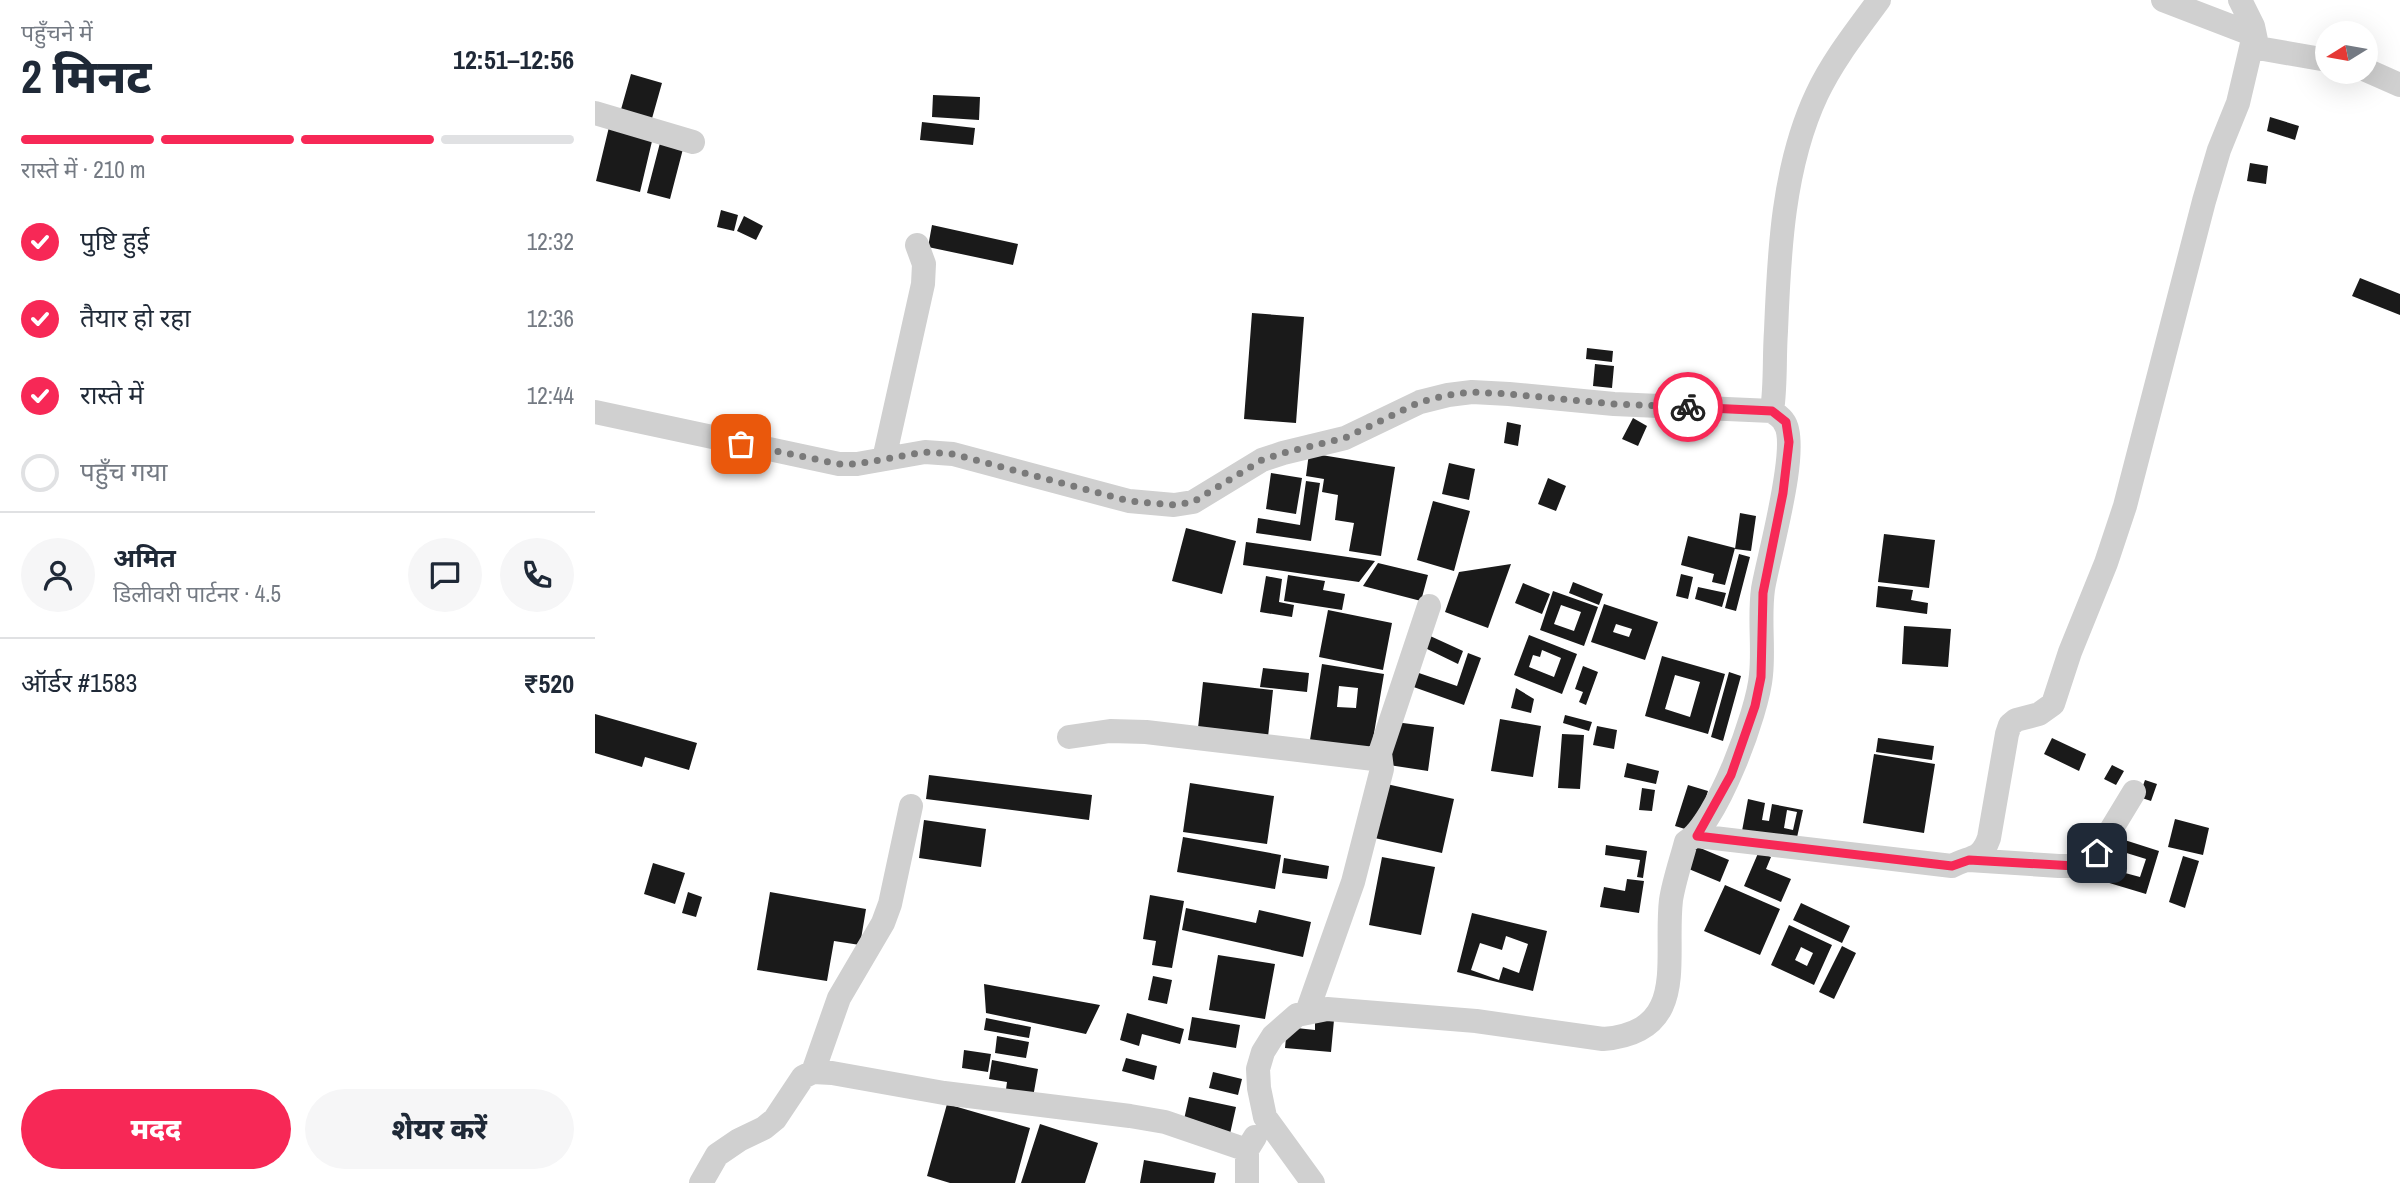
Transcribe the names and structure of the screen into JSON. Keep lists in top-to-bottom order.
{
  "north": "left",
  "page": {
    "heading": ["2 मिनट", "पहुँचने में", "12:51–12:56"],
    "panel": [
      "अमित",
      "डिलीवरी पार्टनर · 4.5",
      "ऑर्डर #1583",
      "₹520"
    ],
    "bar": "रास्ते में · 210 m",
    "list": [
      ["पुष्टि हुई", "12:32"],
      ["तैयार हो रहा", "12:36"],
      ["रास्ते में", "12:44"],
      "पहुँच गया"
    ],
    "buttons": ["मदद", "शेयर करें"]
  }
}
